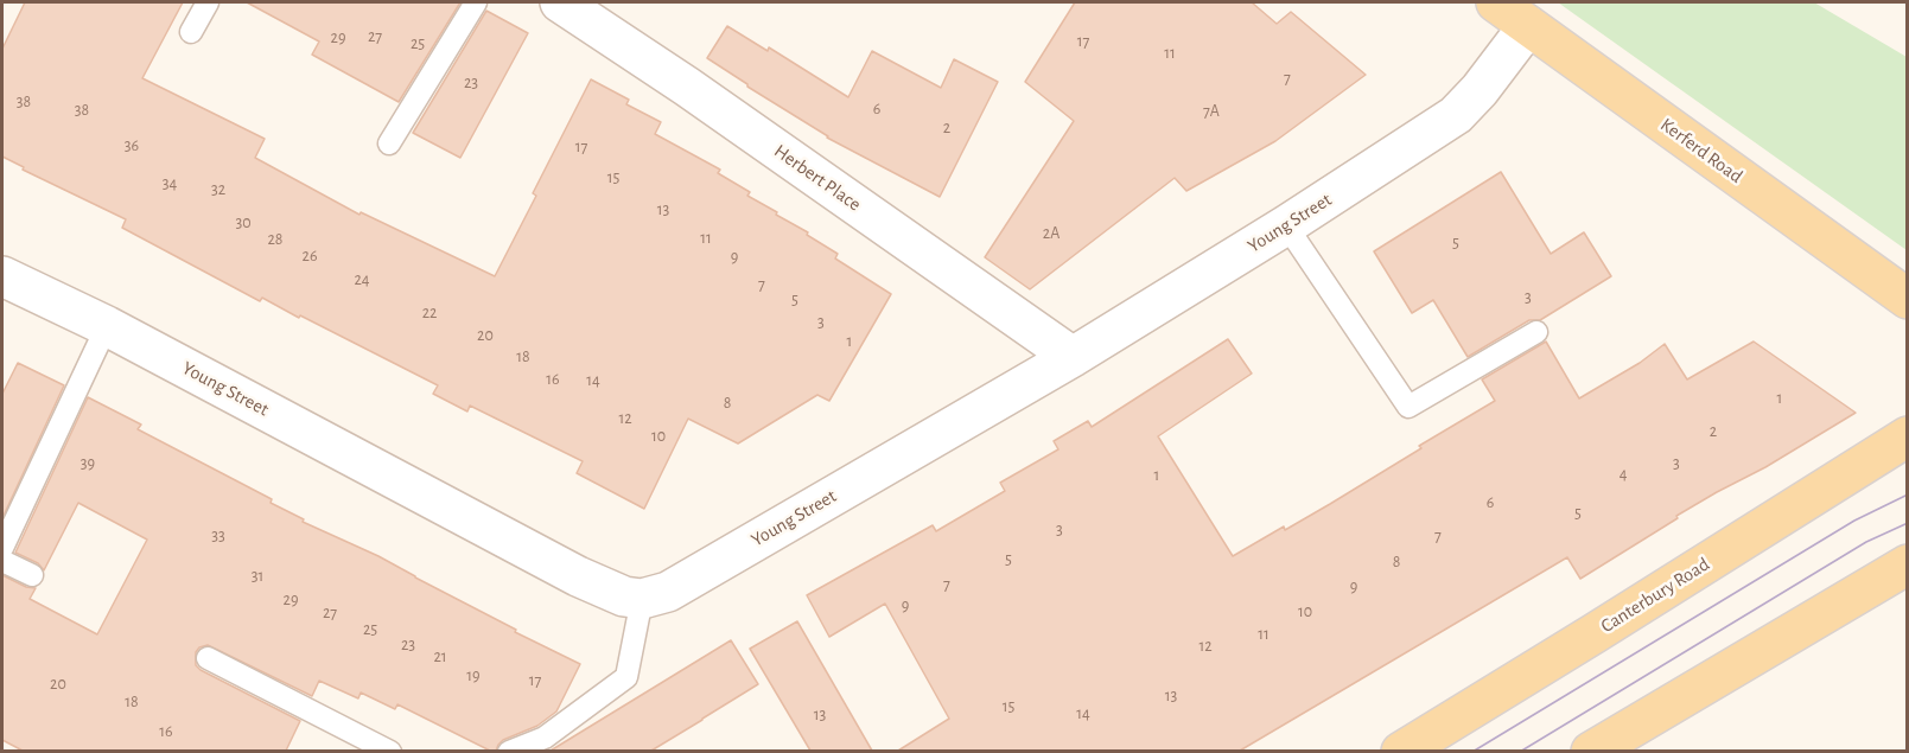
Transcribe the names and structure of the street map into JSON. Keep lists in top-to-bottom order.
{
  "streets": {
    "main road": ["Kerferd Road", "Canterbury Road"],
    "street": ["Herbert Place", "Young Street"]
  },
  "crossings": [
    ["Kerferd Road", "Young Street"],
    ["Herbert Place", "Young Street"]
  ],
  "house_numbers": [
    "27",
    "29",
    "17",
    "25",
    "11",
    "7",
    "23",
    "38",
    "6",
    "38",
    "7A",
    "2",
    "36",
    "17",
    "15",
    "34",
    "32",
    "13",
    "30",
    "2A",
    "11",
    "28",
    "5",
    "26",
    "9",
    "24",
    "7",
    "3",
    "5",
    "22",
    "3",
    "20",
    "1",
    "18",
    "16",
    "14",
    "1",
    "8",
    "12",
    "2",
    "10",
    "39",
    "3",
    "4",
    "1",
    "6",
    "5",
    "3",
    "33",
    "7",
    "5",
    "8",
    "31",
    "7",
    "9",
    "29",
    "9",
    "10",
    "27",
    "25",
    "11",
    "23",
    "12",
    "21",
    "19",
    "17",
    "20",
    "13",
    "18",
    "15",
    "14",
    "13",
    "16"
  ]
}
